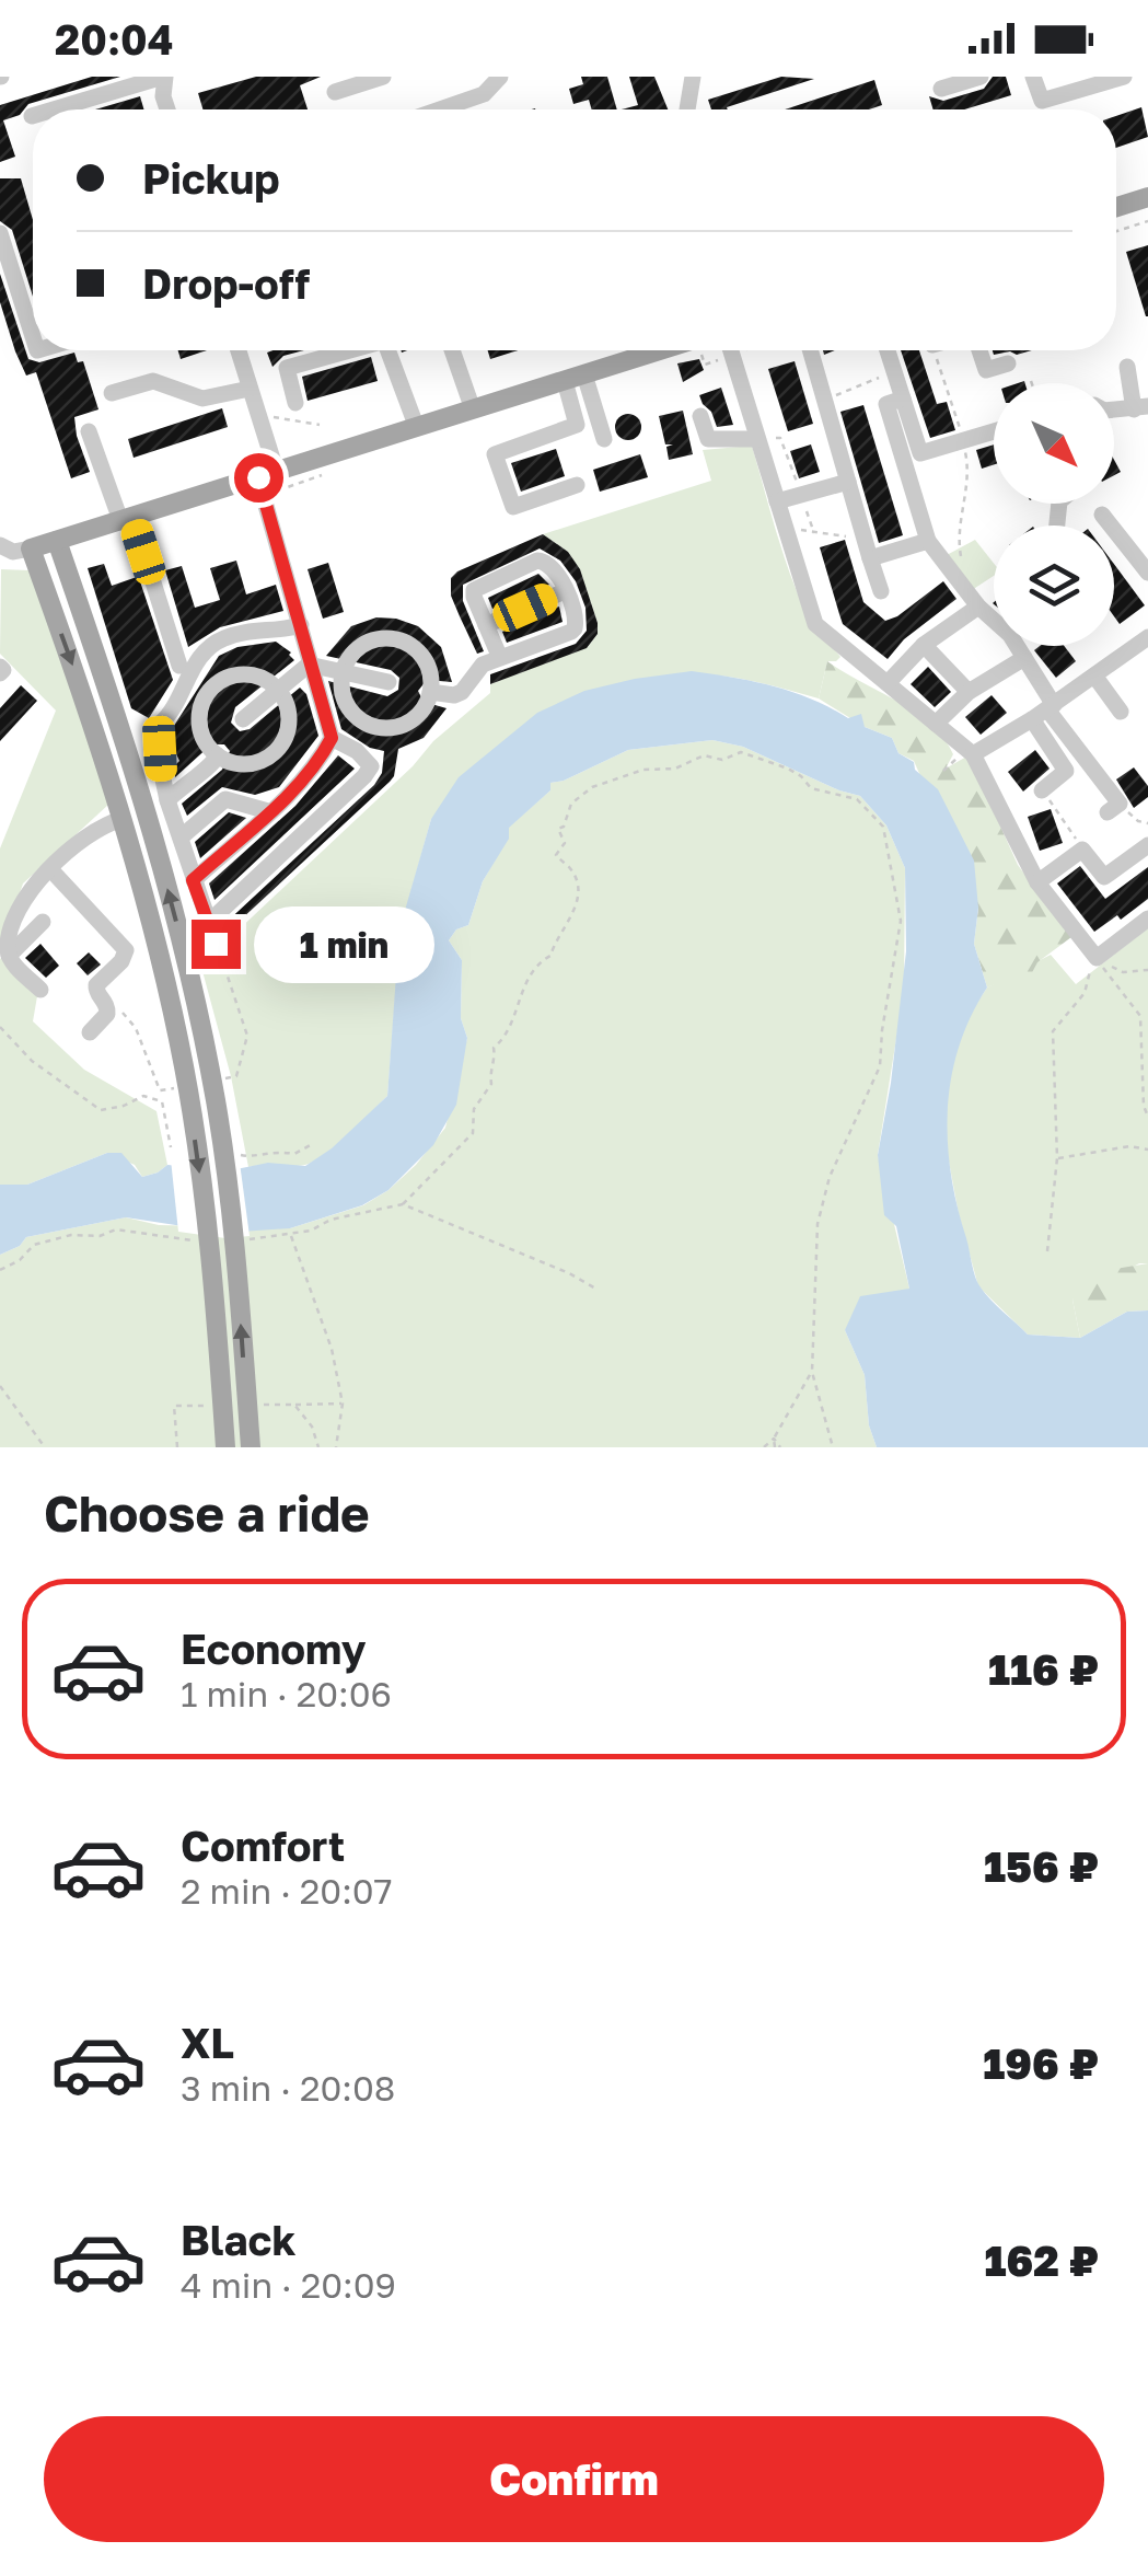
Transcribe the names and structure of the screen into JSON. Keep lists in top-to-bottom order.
{
  "north": "bottom right",
  "page": {
    "status": "20:04",
    "banner": ["Pickup", "Drop-off"],
    "bubble": "1 min",
    "heading": "Choose a ride",
    "list": [
      {
        "name": "Economy",
        "note": "1 min · 20:06",
        "value": "116 ₽"
      },
      {
        "name": "Comfort",
        "note": "2 min · 20:07",
        "value": "156 ₽"
      },
      {
        "name": "XL",
        "note": "3 min · 20:08",
        "value": "196 ₽"
      },
      {
        "name": "Black",
        "note": "4 min · 20:09",
        "value": "162 ₽"
      }
    ],
    "buttons": "Confirm"
  }
}
